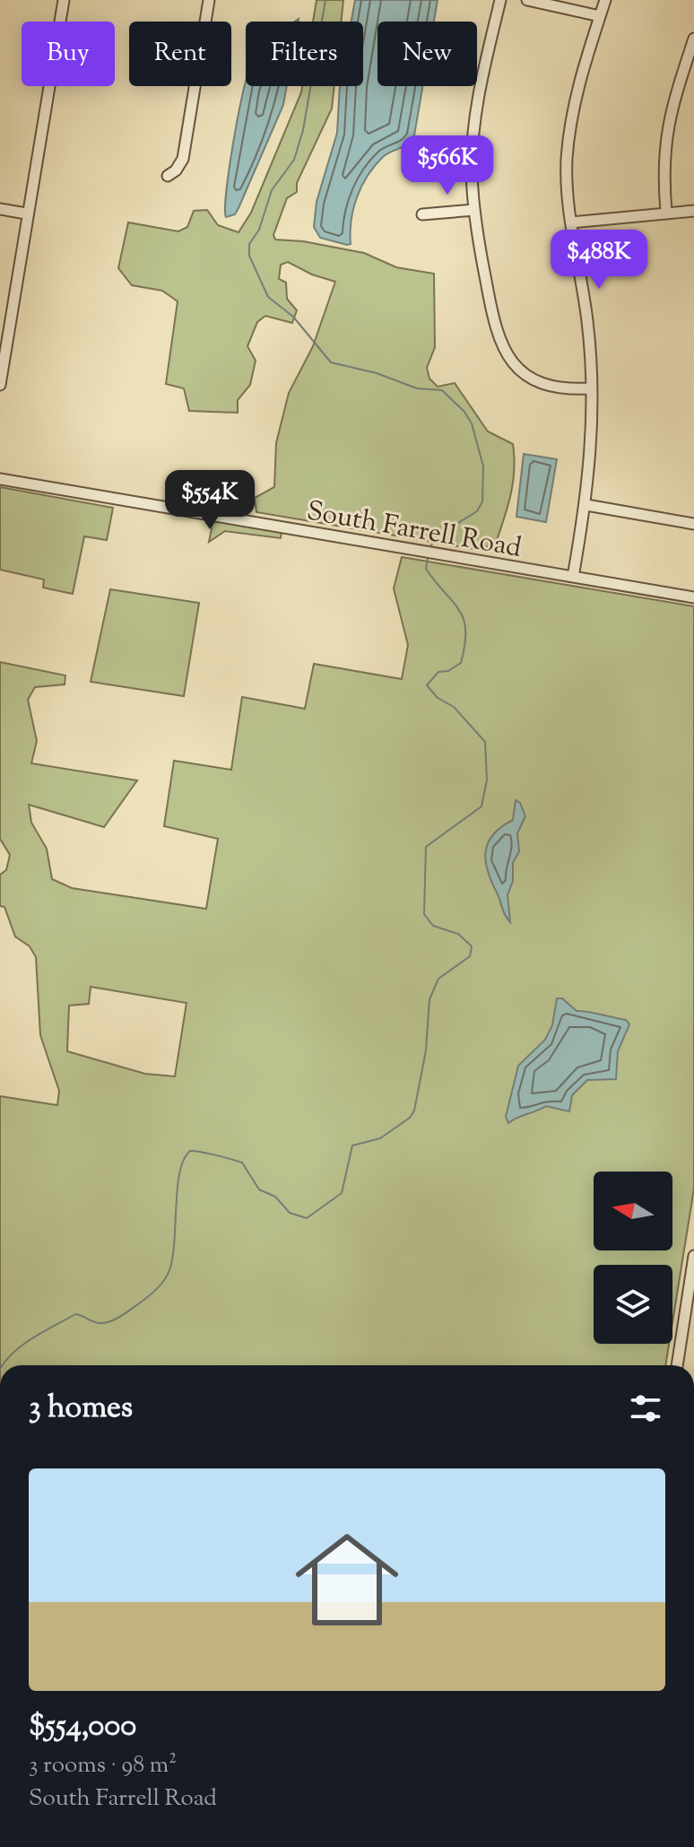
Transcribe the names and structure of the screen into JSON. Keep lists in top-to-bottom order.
{
  "streets": {
    "street": ["South Farrell Road"]
  },
  "north": "left",
  "page": {
    "chip": [
      "Buy",
      "Rent",
      "Filters",
      "New"
    ],
    "price": ["$566K", "$488K", "$554K"],
    "heading": "3 homes",
    "list": [
      {
        "name": "$554,000",
        "note": "3 rooms · 98 m² · South Farrell Road"
      }
    ]
  }
}
